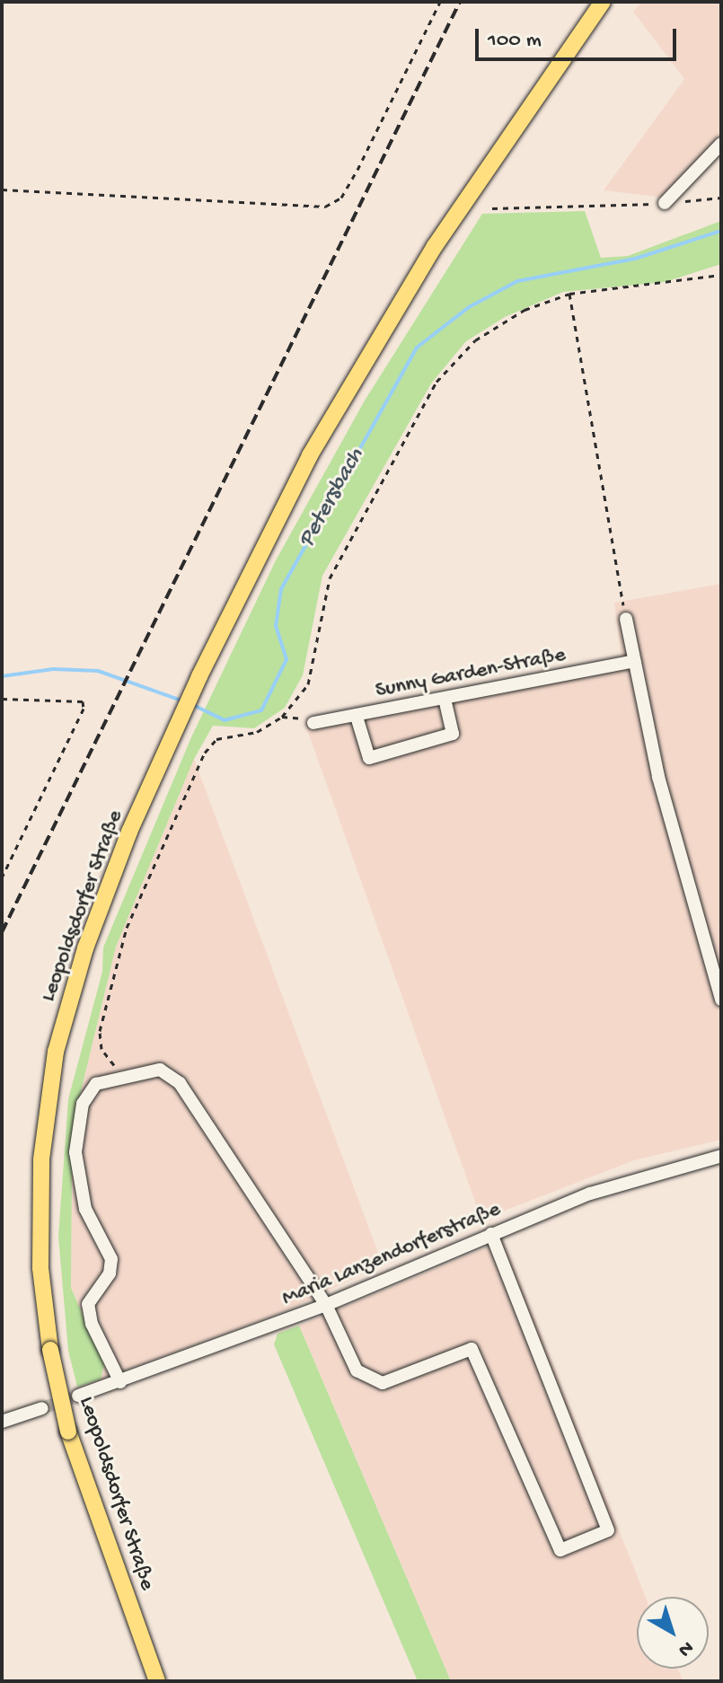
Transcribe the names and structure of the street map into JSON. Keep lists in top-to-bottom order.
{
  "streets": {
    "main road": ["Leopoldsdorfer Straße"],
    "street": ["Sunny Garden-Straße", "Maria Lanzendorferstraße"]
  },
  "water": ["Petersbach"],
  "scale_bar": "100 m",
  "north": "bottom right"
}
